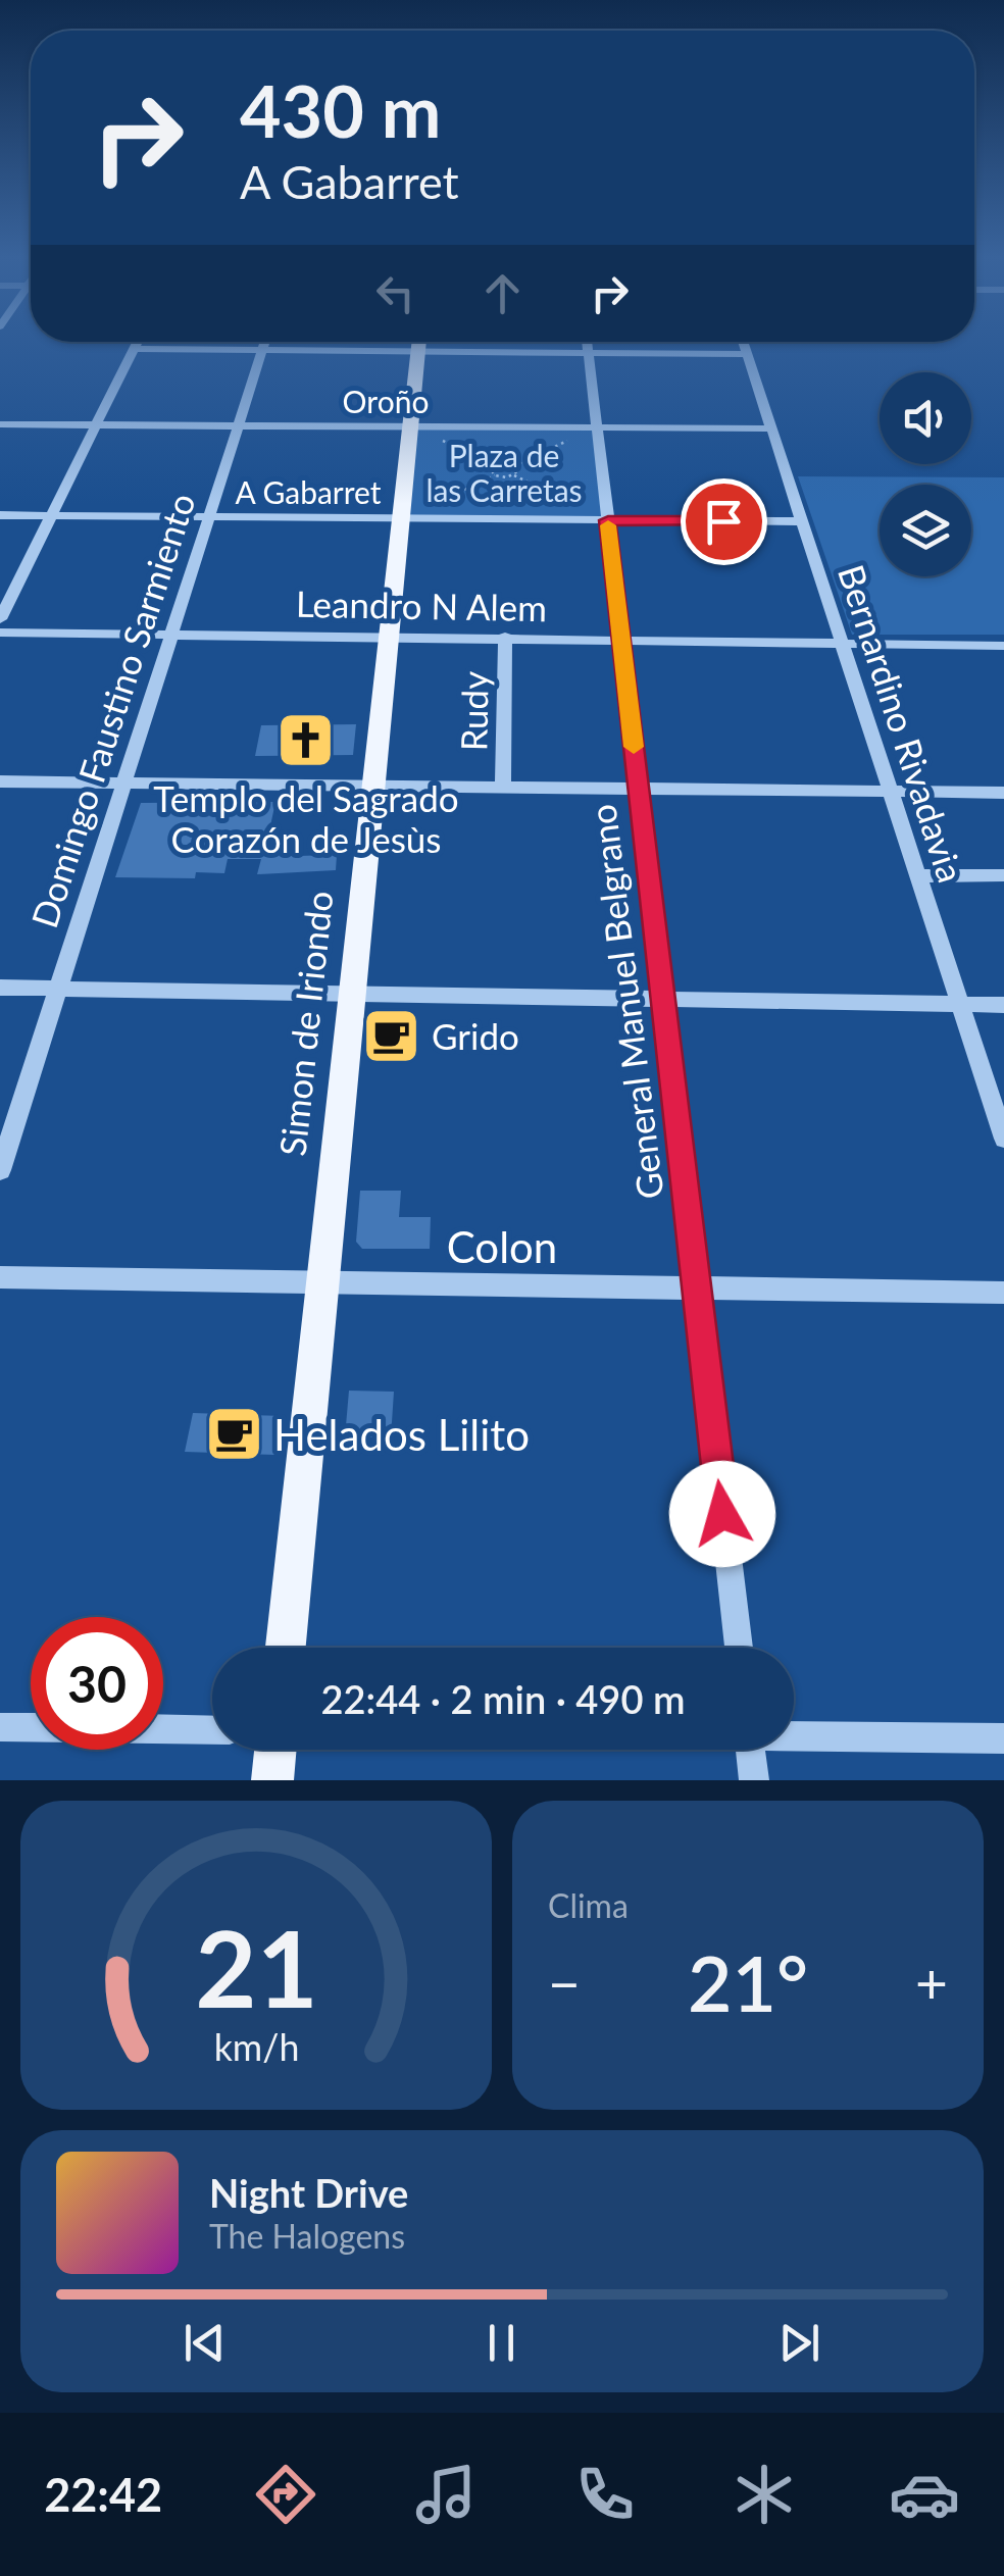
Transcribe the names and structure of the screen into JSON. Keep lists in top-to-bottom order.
{
  "streets": {
    "main road": ["Simon de Iriondo"],
    "street": [
      "Oroño",
      "A Gabarret",
      "Leandro N Alem",
      "Domingo Faustino Sarmiento",
      "Rudy",
      "Bernardino Rivadavia",
      "General Manuel Belgrano",
      "Colon"
    ]
  },
  "crossings": [
    ["Oroño", "Domingo Faustino Sarmiento"],
    ["Oroño", "Bernardino Rivadavia"],
    ["Oroño", "General Manuel Belgrano"],
    ["Oroño", "Simon de Iriondo"],
    ["A Gabarret", "Domingo Faustino Sarmiento"],
    ["A Gabarret", "Bernardino Rivadavia"],
    ["A Gabarret", "General Manuel Belgrano"],
    ["A Gabarret", "Simon de Iriondo"],
    ["Leandro N Alem", "Domingo Faustino Sarmiento"],
    ["Leandro N Alem", "Rudy"],
    ["Leandro N Alem", "Bernardino Rivadavia"],
    ["Leandro N Alem", "General Manuel Belgrano"],
    ["Leandro N Alem", "Simon de Iriondo"],
    ["General Manuel Belgrano", "Colon"],
    ["Simon de Iriondo", "Colon"]
  ],
  "parks": ["Plaza de las Carretas"],
  "places": {
    "church": ["Templo del Sagrado Corazón de Jesùs"],
    "cafe": ["Grido", "Helados Lilito"]
  },
  "page": {
    "turn": ["430 m", "A Gabarret"],
    "limit": "30",
    "trip": "22:44 · 2 min · 490 m",
    "tile": "Clima",
    "heat": ["−", "21°", "+"],
    "song": ["Night Drive", "The Halogens"],
    "tabs": "22:42",
    "gauge": ["21", "km/h"]
  }
}
